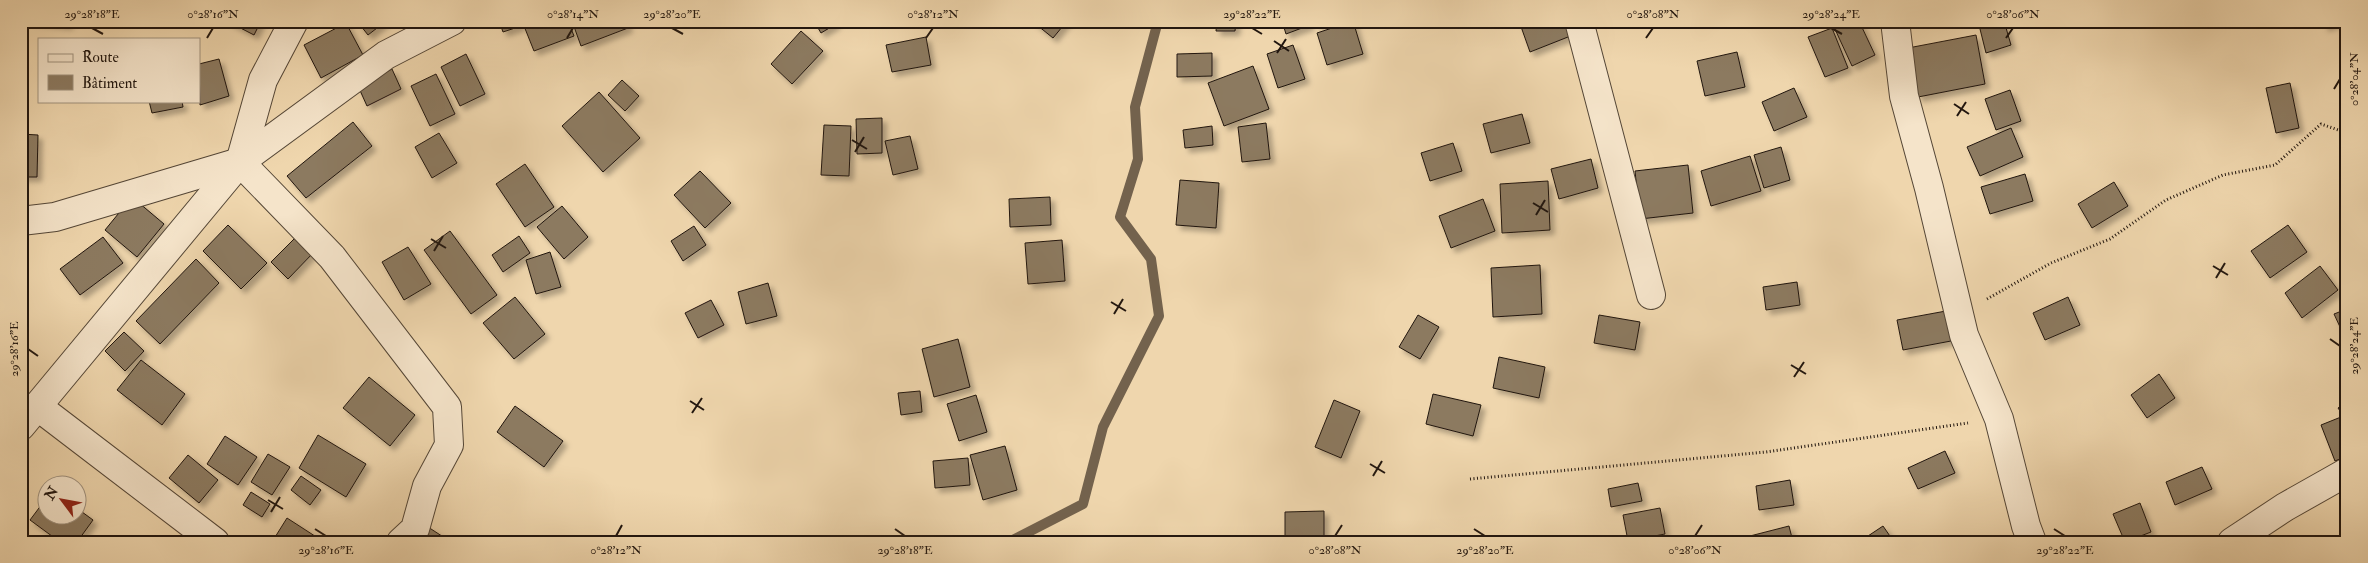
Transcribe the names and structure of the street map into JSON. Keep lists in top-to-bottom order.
{
  "legend": ["Route", "Bâtiment"],
  "north": "top left",
  "coordinates": [
    "29°28'18\"E",
    "0°28'16\"N",
    "0°28'14\"N",
    "29°28'20\"E",
    "0°28'12\"N",
    "29°28'22\"E",
    "0°28'08\"N",
    "29°28'24\"E",
    "0°28'06\"N",
    "0°28'04\"N",
    "29°28'16\"E"
  ]
}
